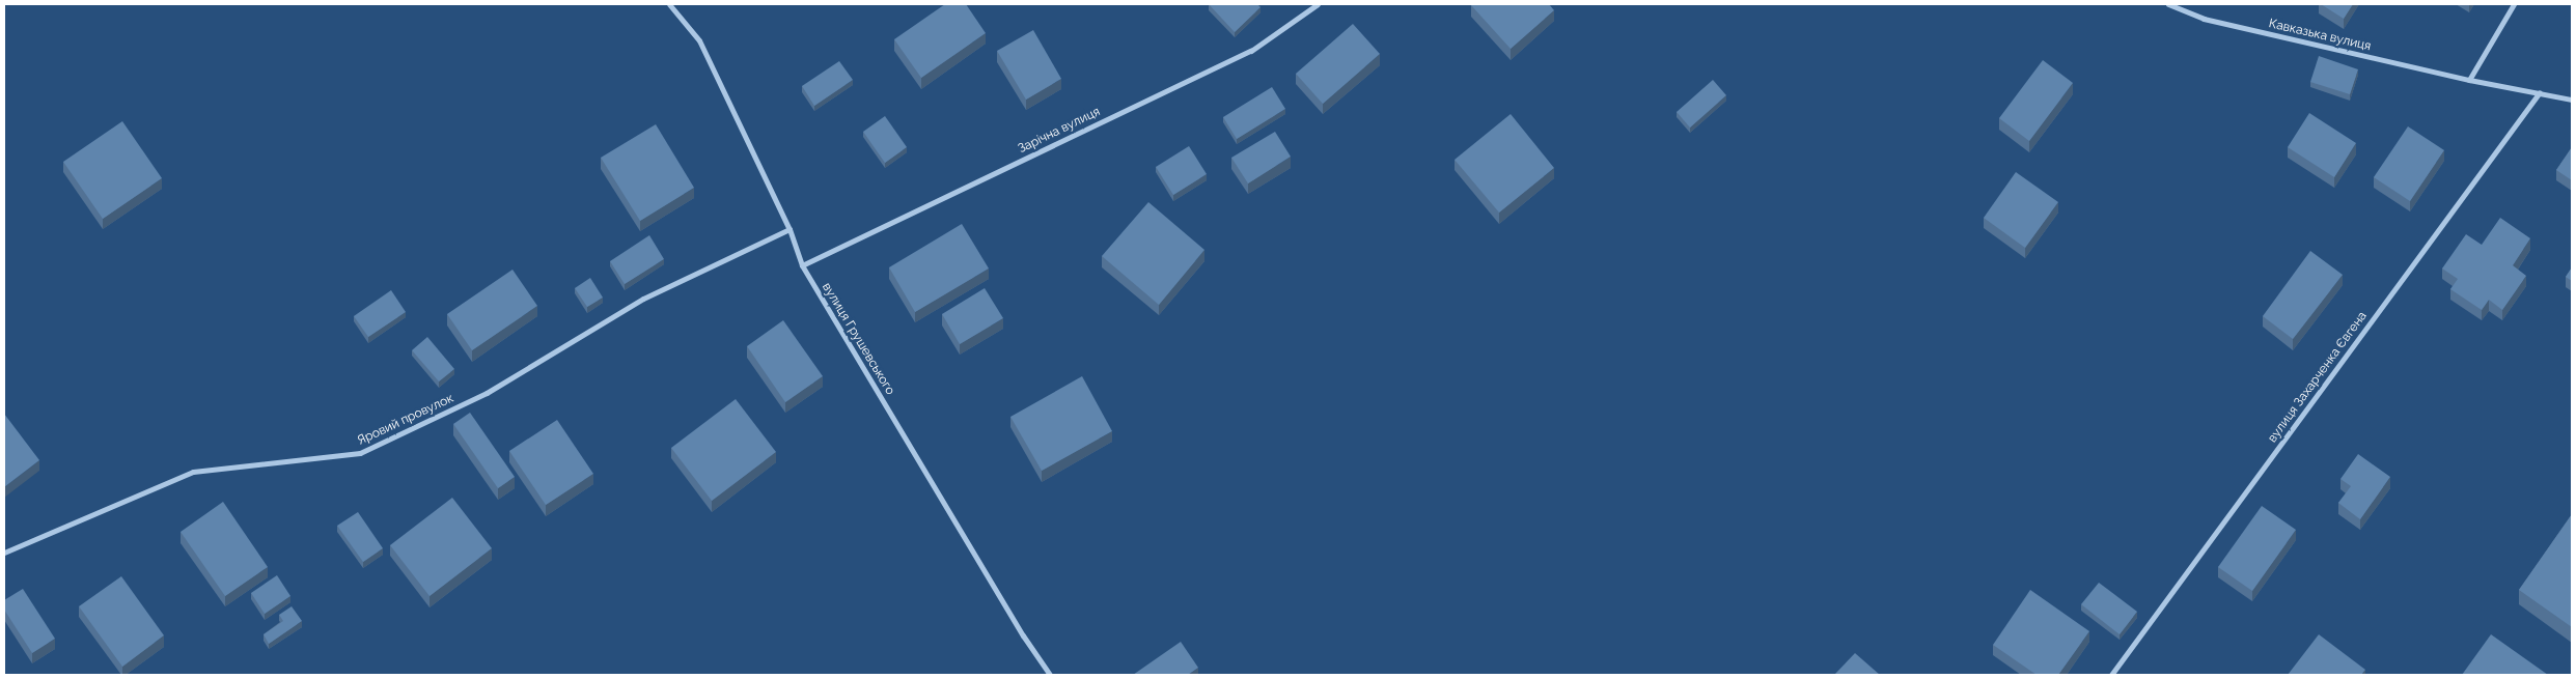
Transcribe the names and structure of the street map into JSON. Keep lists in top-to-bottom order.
{
  "streets": {
    "street": [
      "Кавказька вулиця",
      "Зарічна вулиця",
      "вулиця Грушевського",
      "вулиця Захарченка Євгена",
      "Яровий провулок"
    ]
  },
  "crossings": [
    ["Кавказька вулиця", "вулиця Захарченка Євгена"],
    ["Зарічна вулиця", "вулиця Грушевського"],
    ["вулиця Грушевського", "Яровий провулок"]
  ]
}
